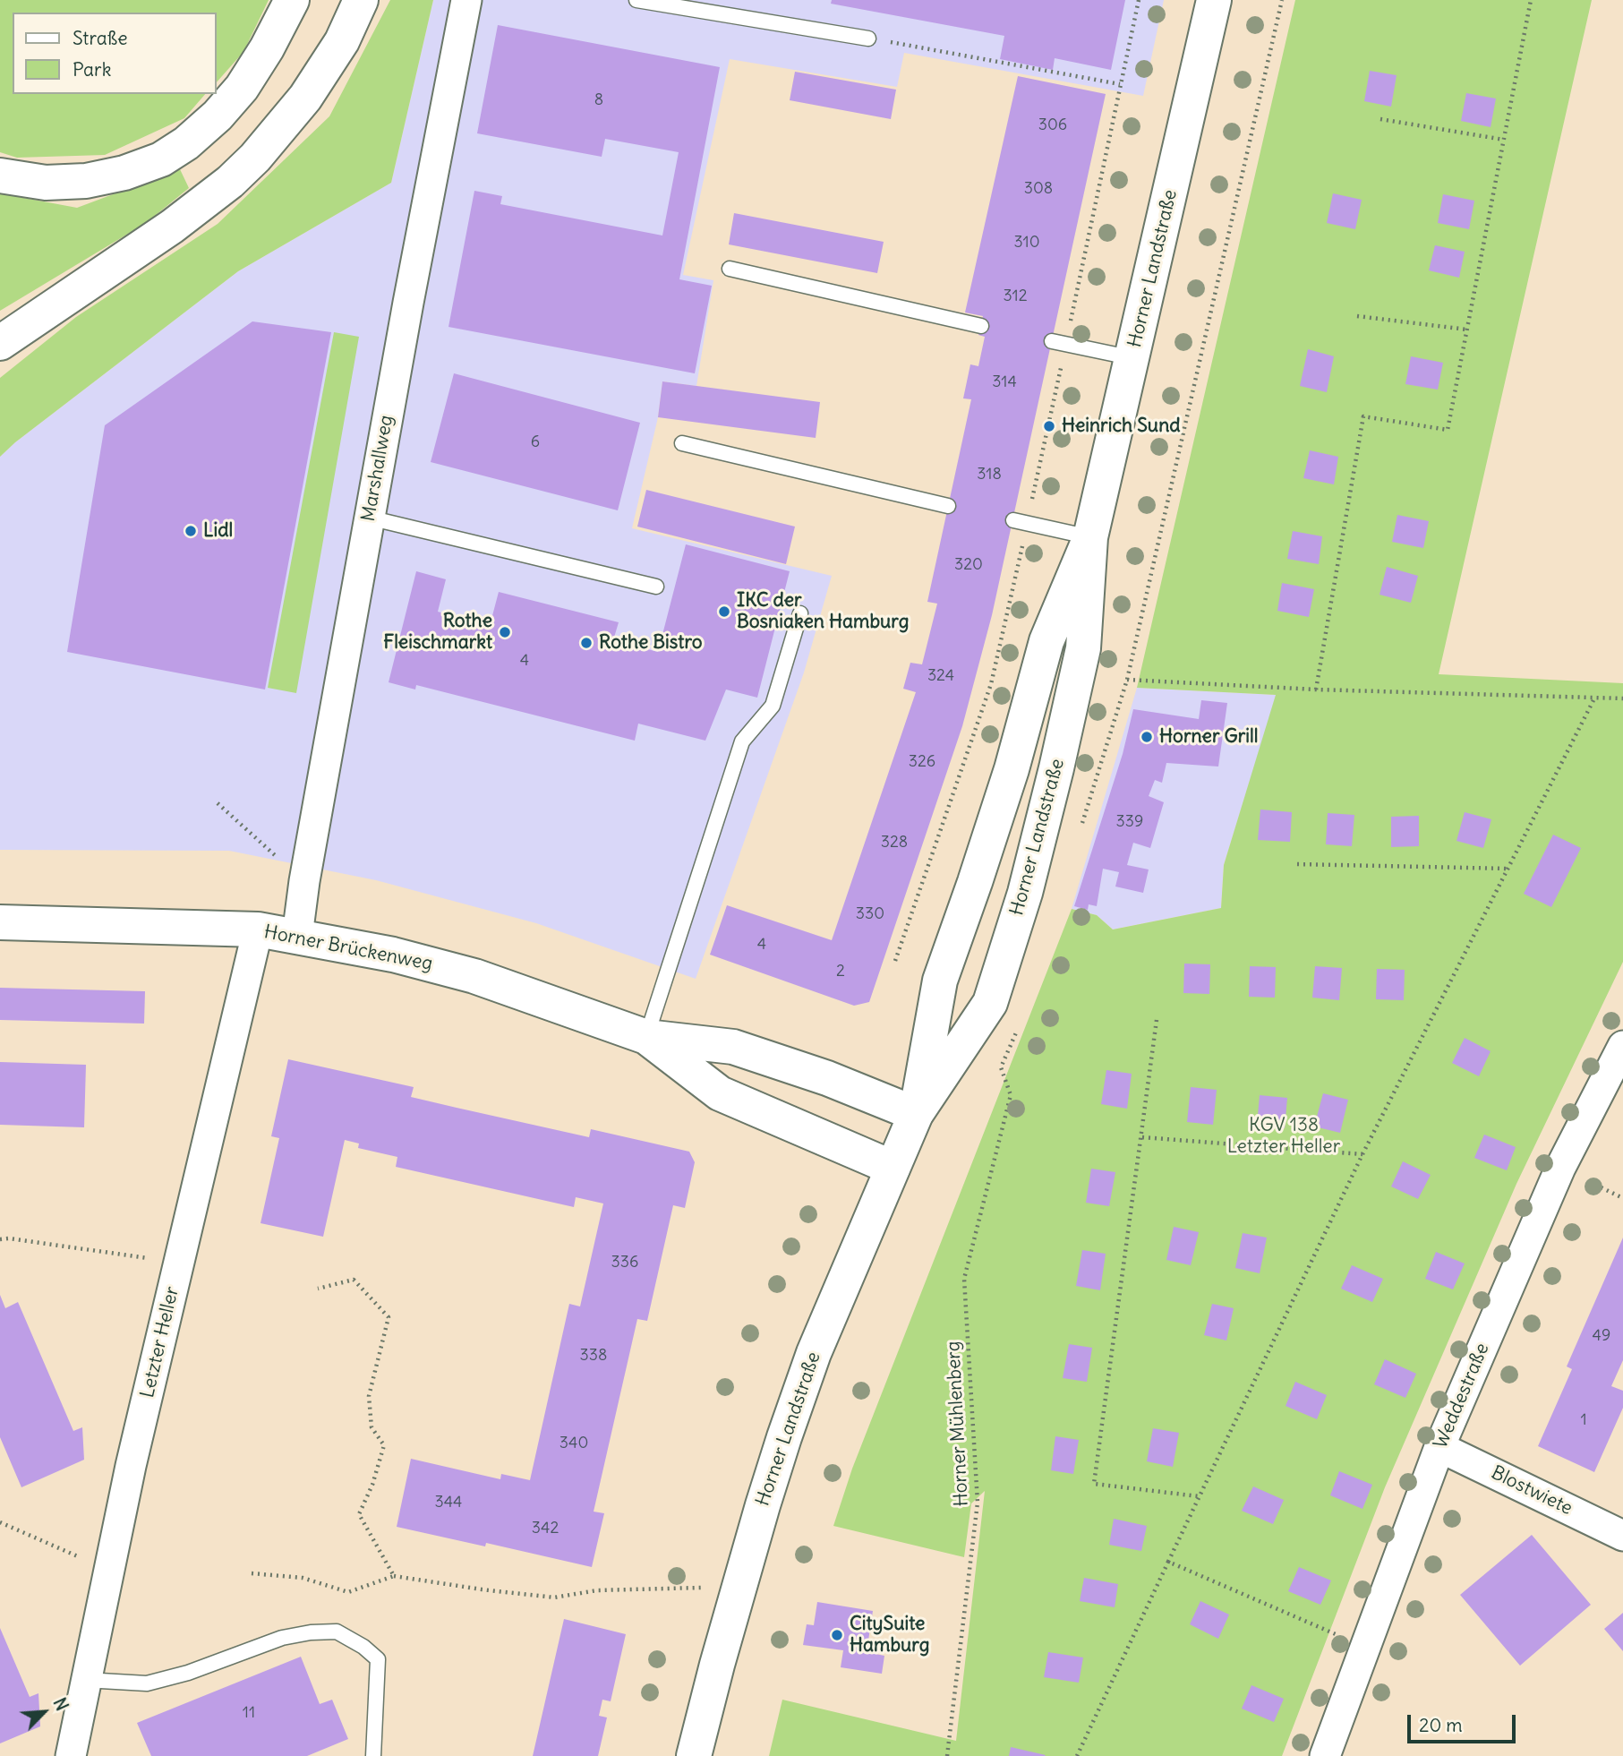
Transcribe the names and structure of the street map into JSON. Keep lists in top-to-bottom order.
{
  "streets": {
    "main road": ["Horner Landstraße", "Horner Brückenweg"],
    "street": [
      "Marshallweg",
      "Letzter Heller",
      "Weddestraße",
      "Blostwiete"
    ],
    "path": ["Horner Mühlenberg"]
  },
  "crossings": [
    ["Horner Landstraße", "Horner Brückenweg"],
    ["Marshallweg", "Horner Brückenweg"],
    ["Horner Brückenweg", "Letzter Heller"],
    ["Weddestraße", "Blostwiete"]
  ],
  "parks": ["KGV 138 Letzter Heller"],
  "places": [
    "Heinrich Sund",
    "Lidl",
    "IKC der Bosniaken Hamburg",
    "Rothe Fleischmarkt",
    "Rothe Bistro",
    "Horner Grill",
    "CitySuite Hamburg"
  ],
  "house_numbers": [
    "8",
    "306",
    "308",
    "310",
    "312",
    "314",
    "6",
    "318",
    "320",
    "4",
    "324",
    "326",
    "339",
    "328",
    "330",
    "4",
    "2",
    "336",
    "49",
    "338",
    "1",
    "340",
    "344",
    "342",
    "11"
  ],
  "legend": ["Straße", "Park"],
  "scale_bar": "20 m",
  "north": "top right"
}
